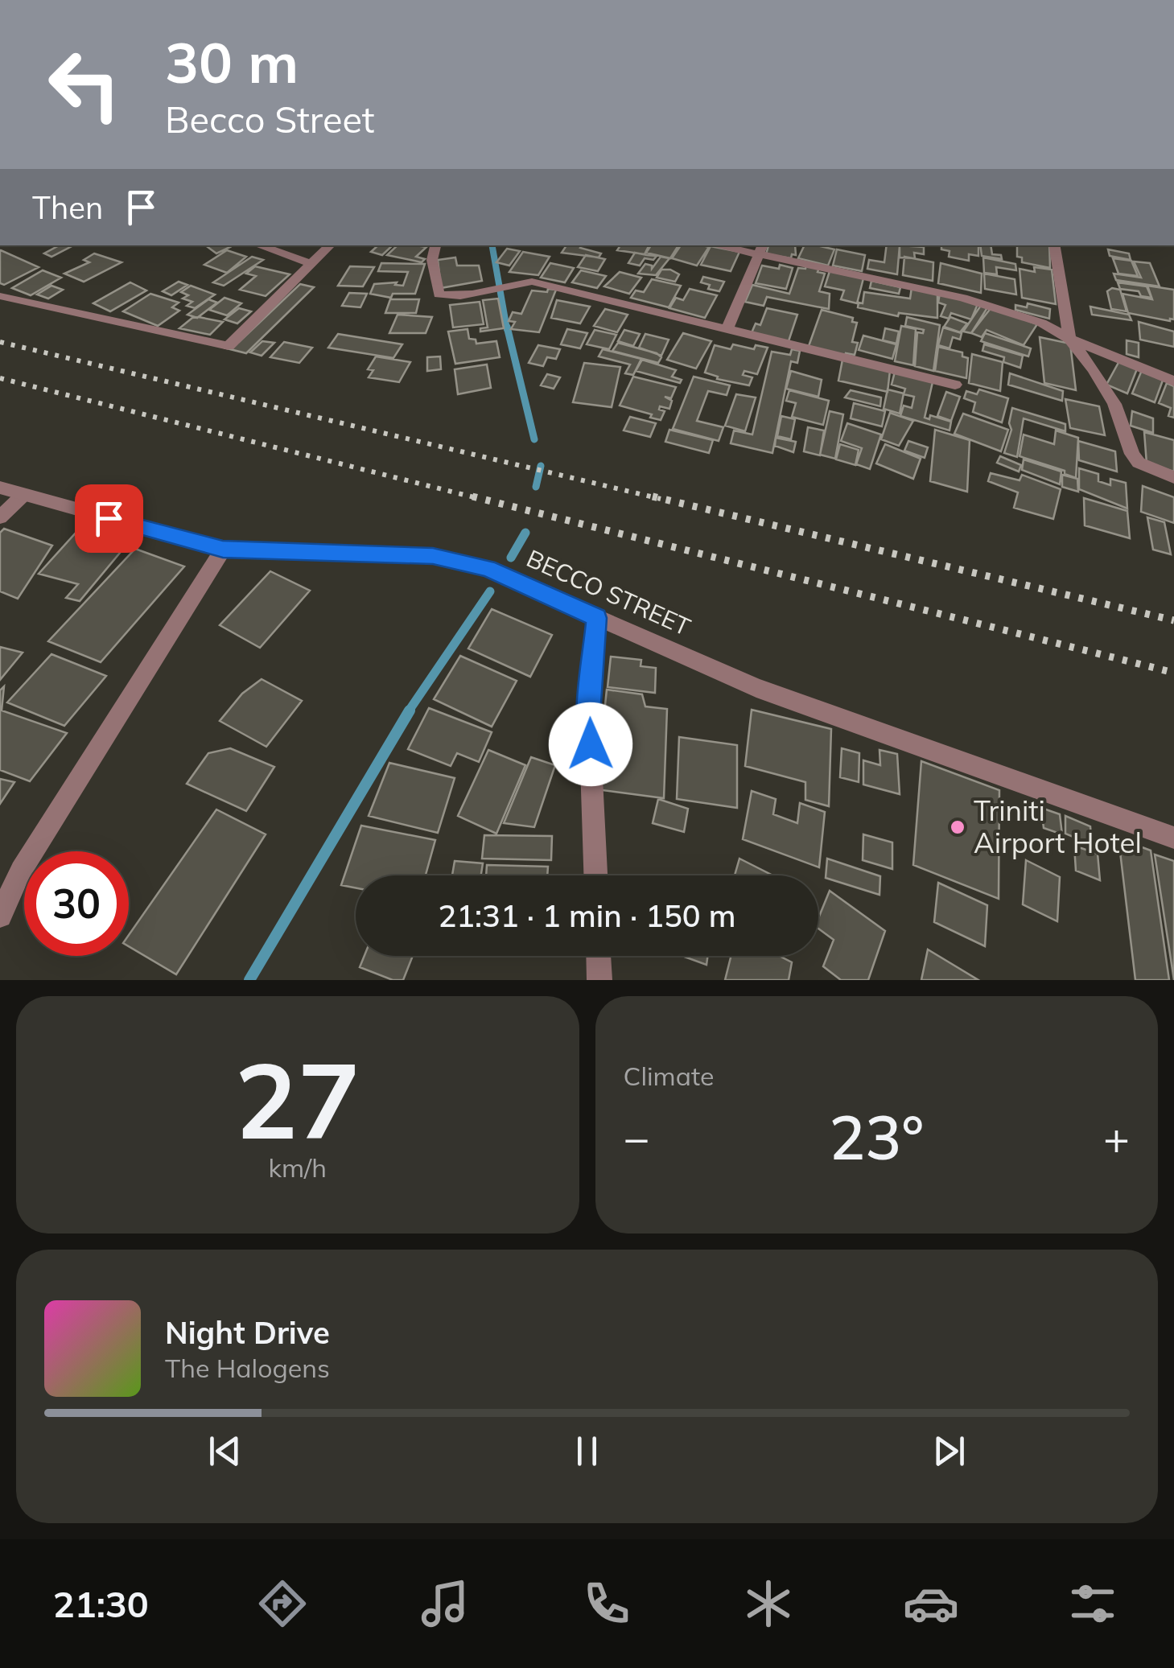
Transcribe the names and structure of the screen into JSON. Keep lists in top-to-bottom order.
{
  "streets": {
    "street": ["BECCO STREET"]
  },
  "places": ["Triniti Airport Hotel"],
  "page": {
    "turn": ["30 m", "Becco Street"],
    "then": "Then",
    "limit": "30",
    "trip": "21:31 · 1 min · 150 m",
    "tile": [
      ["27", "km/h"],
      "Climate"
    ],
    "heat": ["−", "23°", "+"],
    "song": ["Night Drive", "The Halogens"],
    "tabs": "21:30"
  }
}
